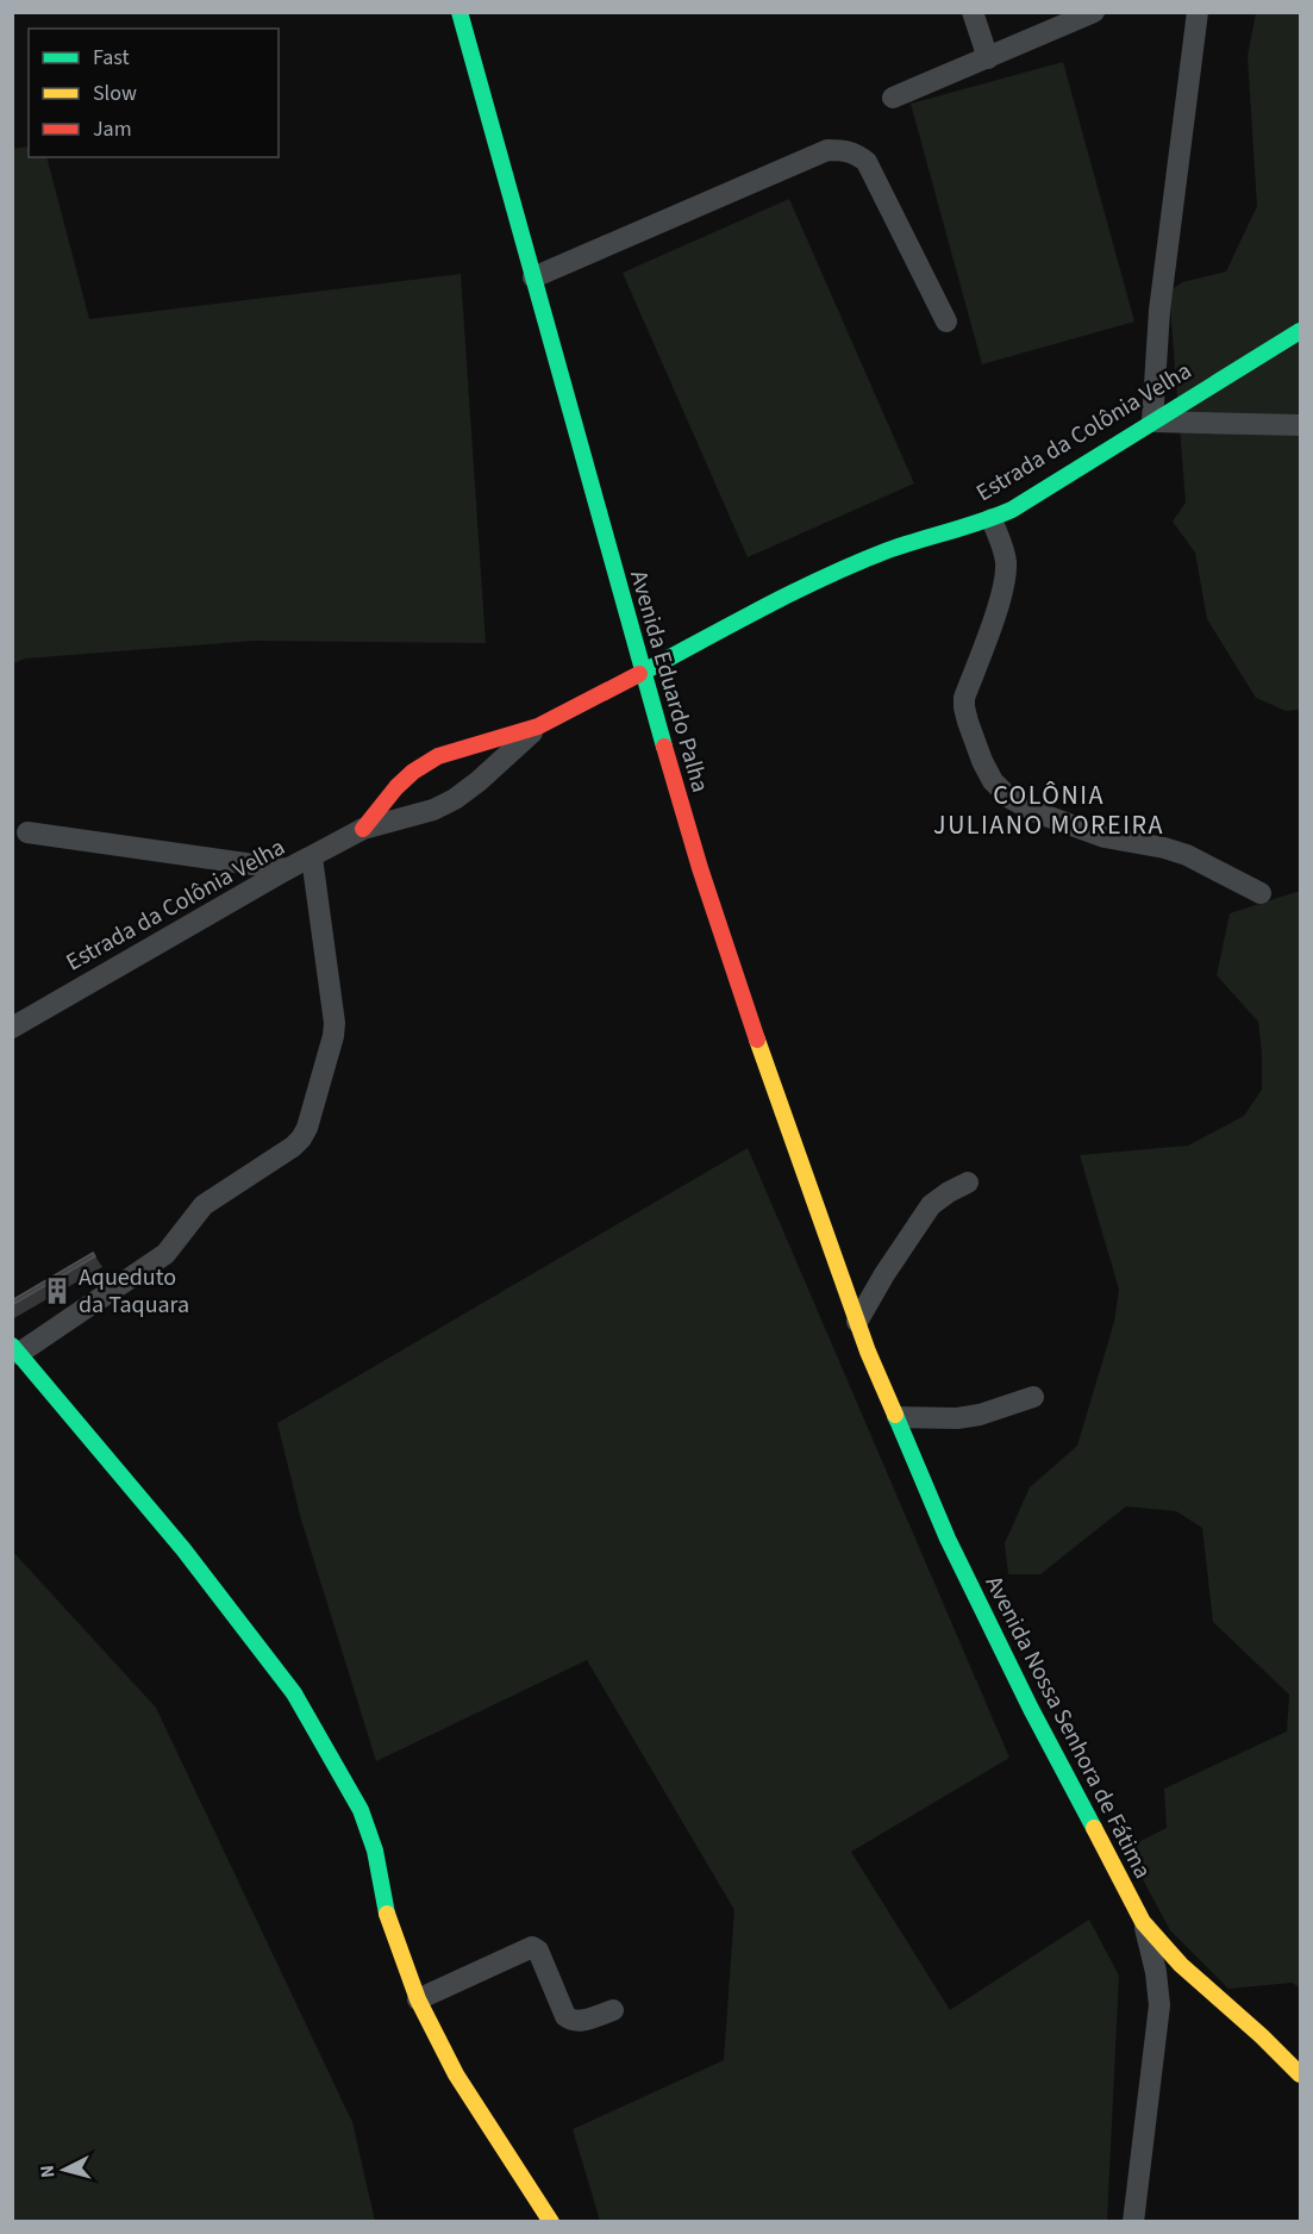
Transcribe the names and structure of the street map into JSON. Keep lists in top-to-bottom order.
{
  "streets": {
    "street": ["Estrada da Colônia Velha", "Avenida Eduardo Palha", "Avenida Nossa Senhora de Fátima"]
  },
  "crossings": [
    ["Estrada da Colônia Velha", "Avenida Eduardo Palha"],
    ["Avenida Eduardo Palha", "Avenida Nossa Senhora de Fátima"]
  ],
  "districts": ["COLÔNIA JULIANO MOREIRA"],
  "places": {
    "building": ["Aqueduto da Taquara"]
  },
  "legend": ["Fast", "Slow", "Jam"],
  "north": "left"
}
